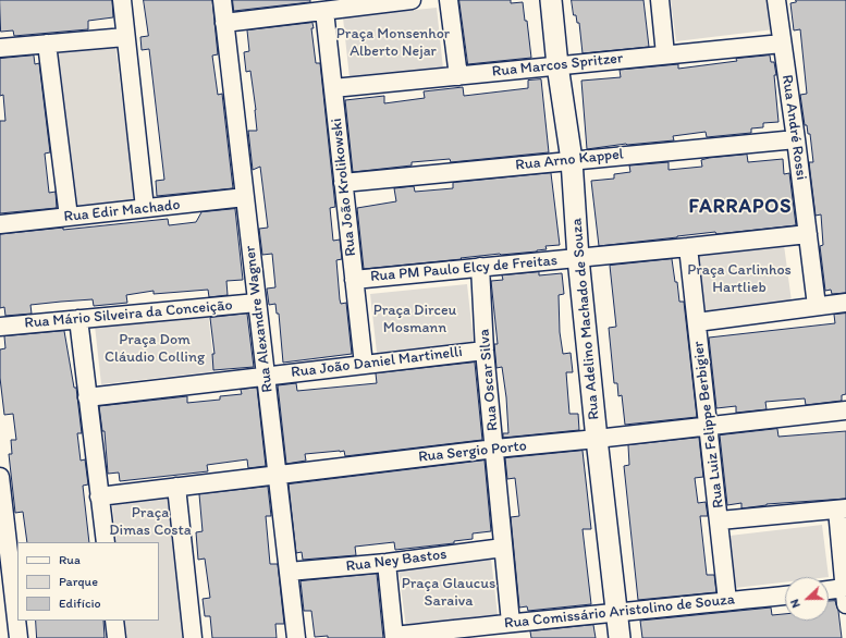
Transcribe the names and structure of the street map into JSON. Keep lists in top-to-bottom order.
{
  "streets": {
    "street": [
      "Rua Marcos Spritzer",
      "Rua André Rossi",
      "Rua Arno Kappel",
      "Rua João Krolikowski",
      "Rua Edir Machado",
      "Rua PM Paulo Elcy de Freitas",
      "Rua Mário Silveira da Conceição",
      "Rua Alexandre Wagner",
      "Rua Adelino Machado de Souza",
      "Rua João Daniel Martinelli",
      "Rua Oscar Silva",
      "Rua Luiz Felippe Berbigier",
      "Rua Sergio Porto",
      "Rua Ney Bastos",
      "Rua Comissário Aristolino de Souza"
    ]
  },
  "crossings": [
    ["Rua Marcos Spritzer", "Rua André Rossi"],
    ["Rua Marcos Spritzer", "Rua João Krolikowski"],
    ["Rua Marcos Spritzer", "Rua Adelino Machado de Souza"],
    ["Rua André Rossi", "Rua Arno Kappel"],
    ["Rua André Rossi", "Rua PM Paulo Elcy de Freitas"],
    ["Rua Arno Kappel", "Rua João Krolikowski"],
    ["Rua Arno Kappel", "Rua Adelino Machado de Souza"],
    ["Rua João Krolikowski", "Rua PM Paulo Elcy de Freitas"],
    ["Rua João Krolikowski", "Rua João Daniel Martinelli"],
    ["Rua Edir Machado", "Rua Alexandre Wagner"],
    ["Rua PM Paulo Elcy de Freitas", "Rua Adelino Machado de Souza"],
    ["Rua PM Paulo Elcy de Freitas", "Rua Oscar Silva"],
    ["Rua PM Paulo Elcy de Freitas", "Rua Luiz Felippe Berbigier"],
    ["Rua Mário Silveira da Conceição", "Rua Alexandre Wagner"],
    ["Rua Alexandre Wagner", "Rua João Daniel Martinelli"],
    ["Rua Alexandre Wagner", "Rua Sergio Porto"],
    ["Rua Alexandre Wagner", "Rua Ney Bastos"],
    ["Rua Adelino Machado de Souza", "Rua Sergio Porto"],
    ["Rua Adelino Machado de Souza", "Rua Comissário Aristolino de Souza"],
    ["Rua João Daniel Martinelli", "Rua Oscar Silva"],
    ["Rua Oscar Silva", "Rua Sergio Porto"],
    ["Rua Oscar Silva", "Rua Ney Bastos"],
    ["Rua Oscar Silva", "Rua Comissário Aristolino de Souza"],
    ["Rua Luiz Felippe Berbigier", "Rua Sergio Porto"],
    ["Rua Luiz Felippe Berbigier", "Rua Comissário Aristolino de Souza"]
  ],
  "districts": ["FARRAPOS"],
  "parks": [
    "Praça Monsenhor Alberto Nejar",
    "Praça Carlinhos Hartlieb",
    "Praça Dirceu Mosmann",
    "Praça Dom Cláudio Colling",
    "Praça Dimas Costa",
    "Praça Glaucus Saraiva"
  ],
  "legend": ["Rua", "Parque", "Edifício"],
  "north": "left"
}
